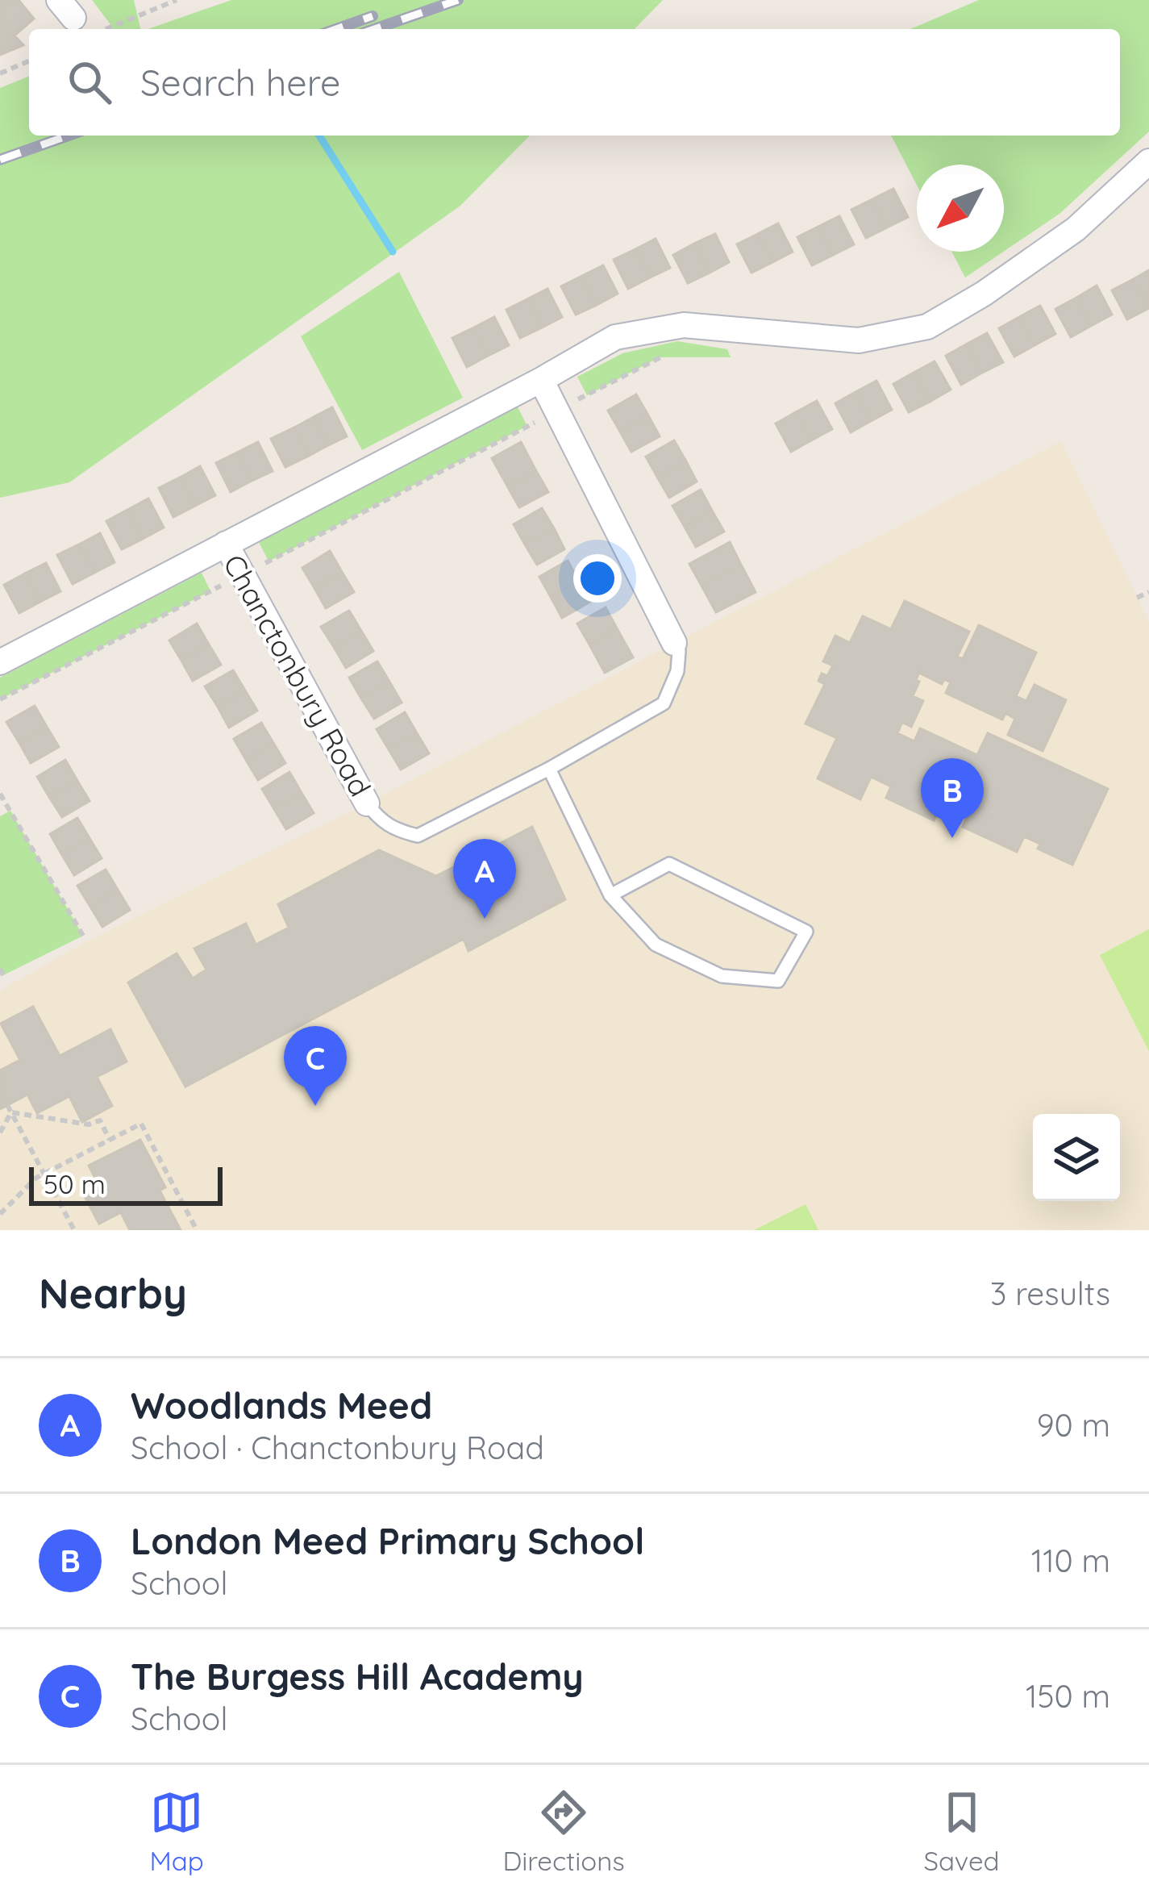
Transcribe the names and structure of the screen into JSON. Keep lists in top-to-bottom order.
{
  "streets": {
    "street": ["Chanctonbury Road"]
  },
  "scale_bar": "50 m",
  "north": "bottom left",
  "page": {
    "search": "Search here",
    "pins": ["B", "A", "C"],
    "scale": "50 m",
    "heading": ["Nearby", "3 results"],
    "list": [
      {
        "mark": "A",
        "name": "Woodlands Meed",
        "note": "School · Chanctonbury Road",
        "value": "90 m"
      },
      {
        "mark": "B",
        "name": "London Meed Primary School",
        "note": "School",
        "value": "110 m"
      },
      {
        "mark": "C",
        "name": "The Burgess Hill Academy",
        "note": "School",
        "value": "150 m"
      }
    ],
    "nav": ["Map", "Directions", "Saved"]
  }
}
